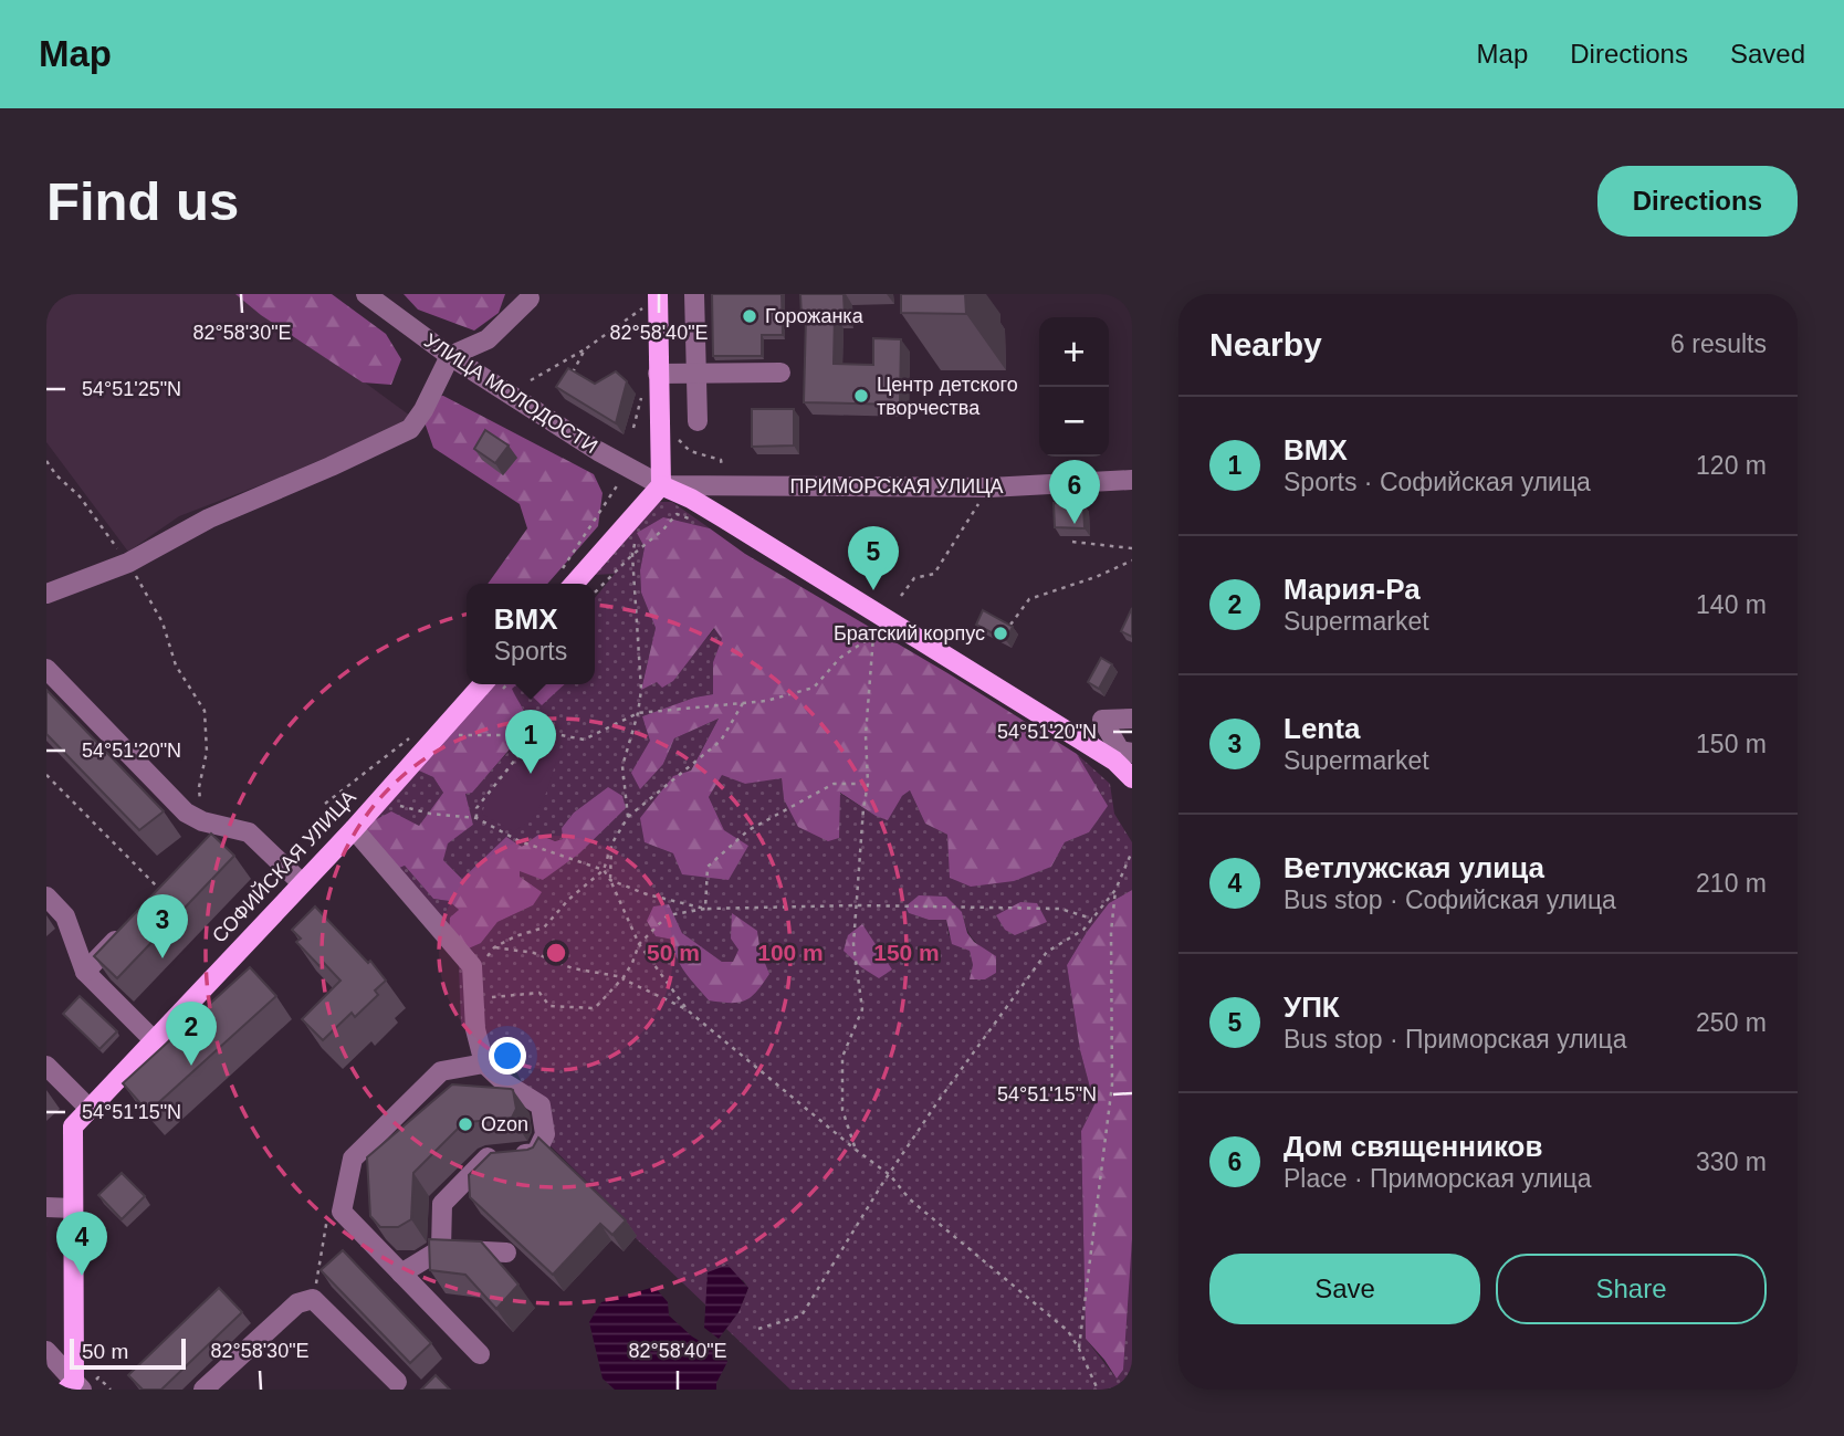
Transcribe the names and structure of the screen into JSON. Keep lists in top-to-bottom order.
{
  "streets": {
    "main road": ["СОФИЙСКАЯ УЛИЦА"],
    "street": ["УЛИЦА МОЛОДОСТИ", "ПРИМОРСКАЯ УЛИЦА"]
  },
  "crossings": [
    ["УЛИЦА МОЛОДОСТИ", "ПРИМОРСКАЯ УЛИЦА"]
  ],
  "places": [
    "Горожанка",
    "Центр детского творчества",
    "Братский корпус",
    "Ozon"
  ],
  "scale_bar": "50 m",
  "page": {
    "header": "Map",
    "nav": ["Map", "Directions", "Saved"],
    "buttons": [
      "Directions",
      ["Save", "Share"]
    ],
    "title": "Find us",
    "heading": ["Nearby", "6 results"],
    "map_buttons": ["+", "−"],
    "list": [
      {
        "mark": "1",
        "name": "BMX",
        "note": "Sports · Софийская улица",
        "value": "120 m"
      },
      {
        "mark": "2",
        "name": "Мария-Ра",
        "note": "Supermarket",
        "value": "140 m"
      },
      {
        "mark": "3",
        "name": "Lenta",
        "note": "Supermarket",
        "value": "150 m"
      },
      {
        "mark": "4",
        "name": "Ветлужская улица",
        "note": "Bus stop · Софийская улица",
        "value": "210 m"
      },
      {
        "mark": "5",
        "name": "УПК",
        "note": "Bus stop · Приморская улица",
        "value": "250 m"
      },
      {
        "mark": "6",
        "name": "Дом священников",
        "note": "Place · Приморская улица",
        "value": "330 m"
      }
    ],
    "pins": [
      "6",
      "5",
      "1",
      "3",
      "2",
      "4"
    ],
    "popup": ["BMX", "Sports"],
    "scale": "50 m"
  },
  "coordinates": [
    "82°58'30\"E",
    "82°58'40\"E",
    "54°51'25\"N",
    "54°51'20\"N",
    "54°51'15\"N"
  ],
  "rings": ["50 m", "100 m", "150 m"]
}
